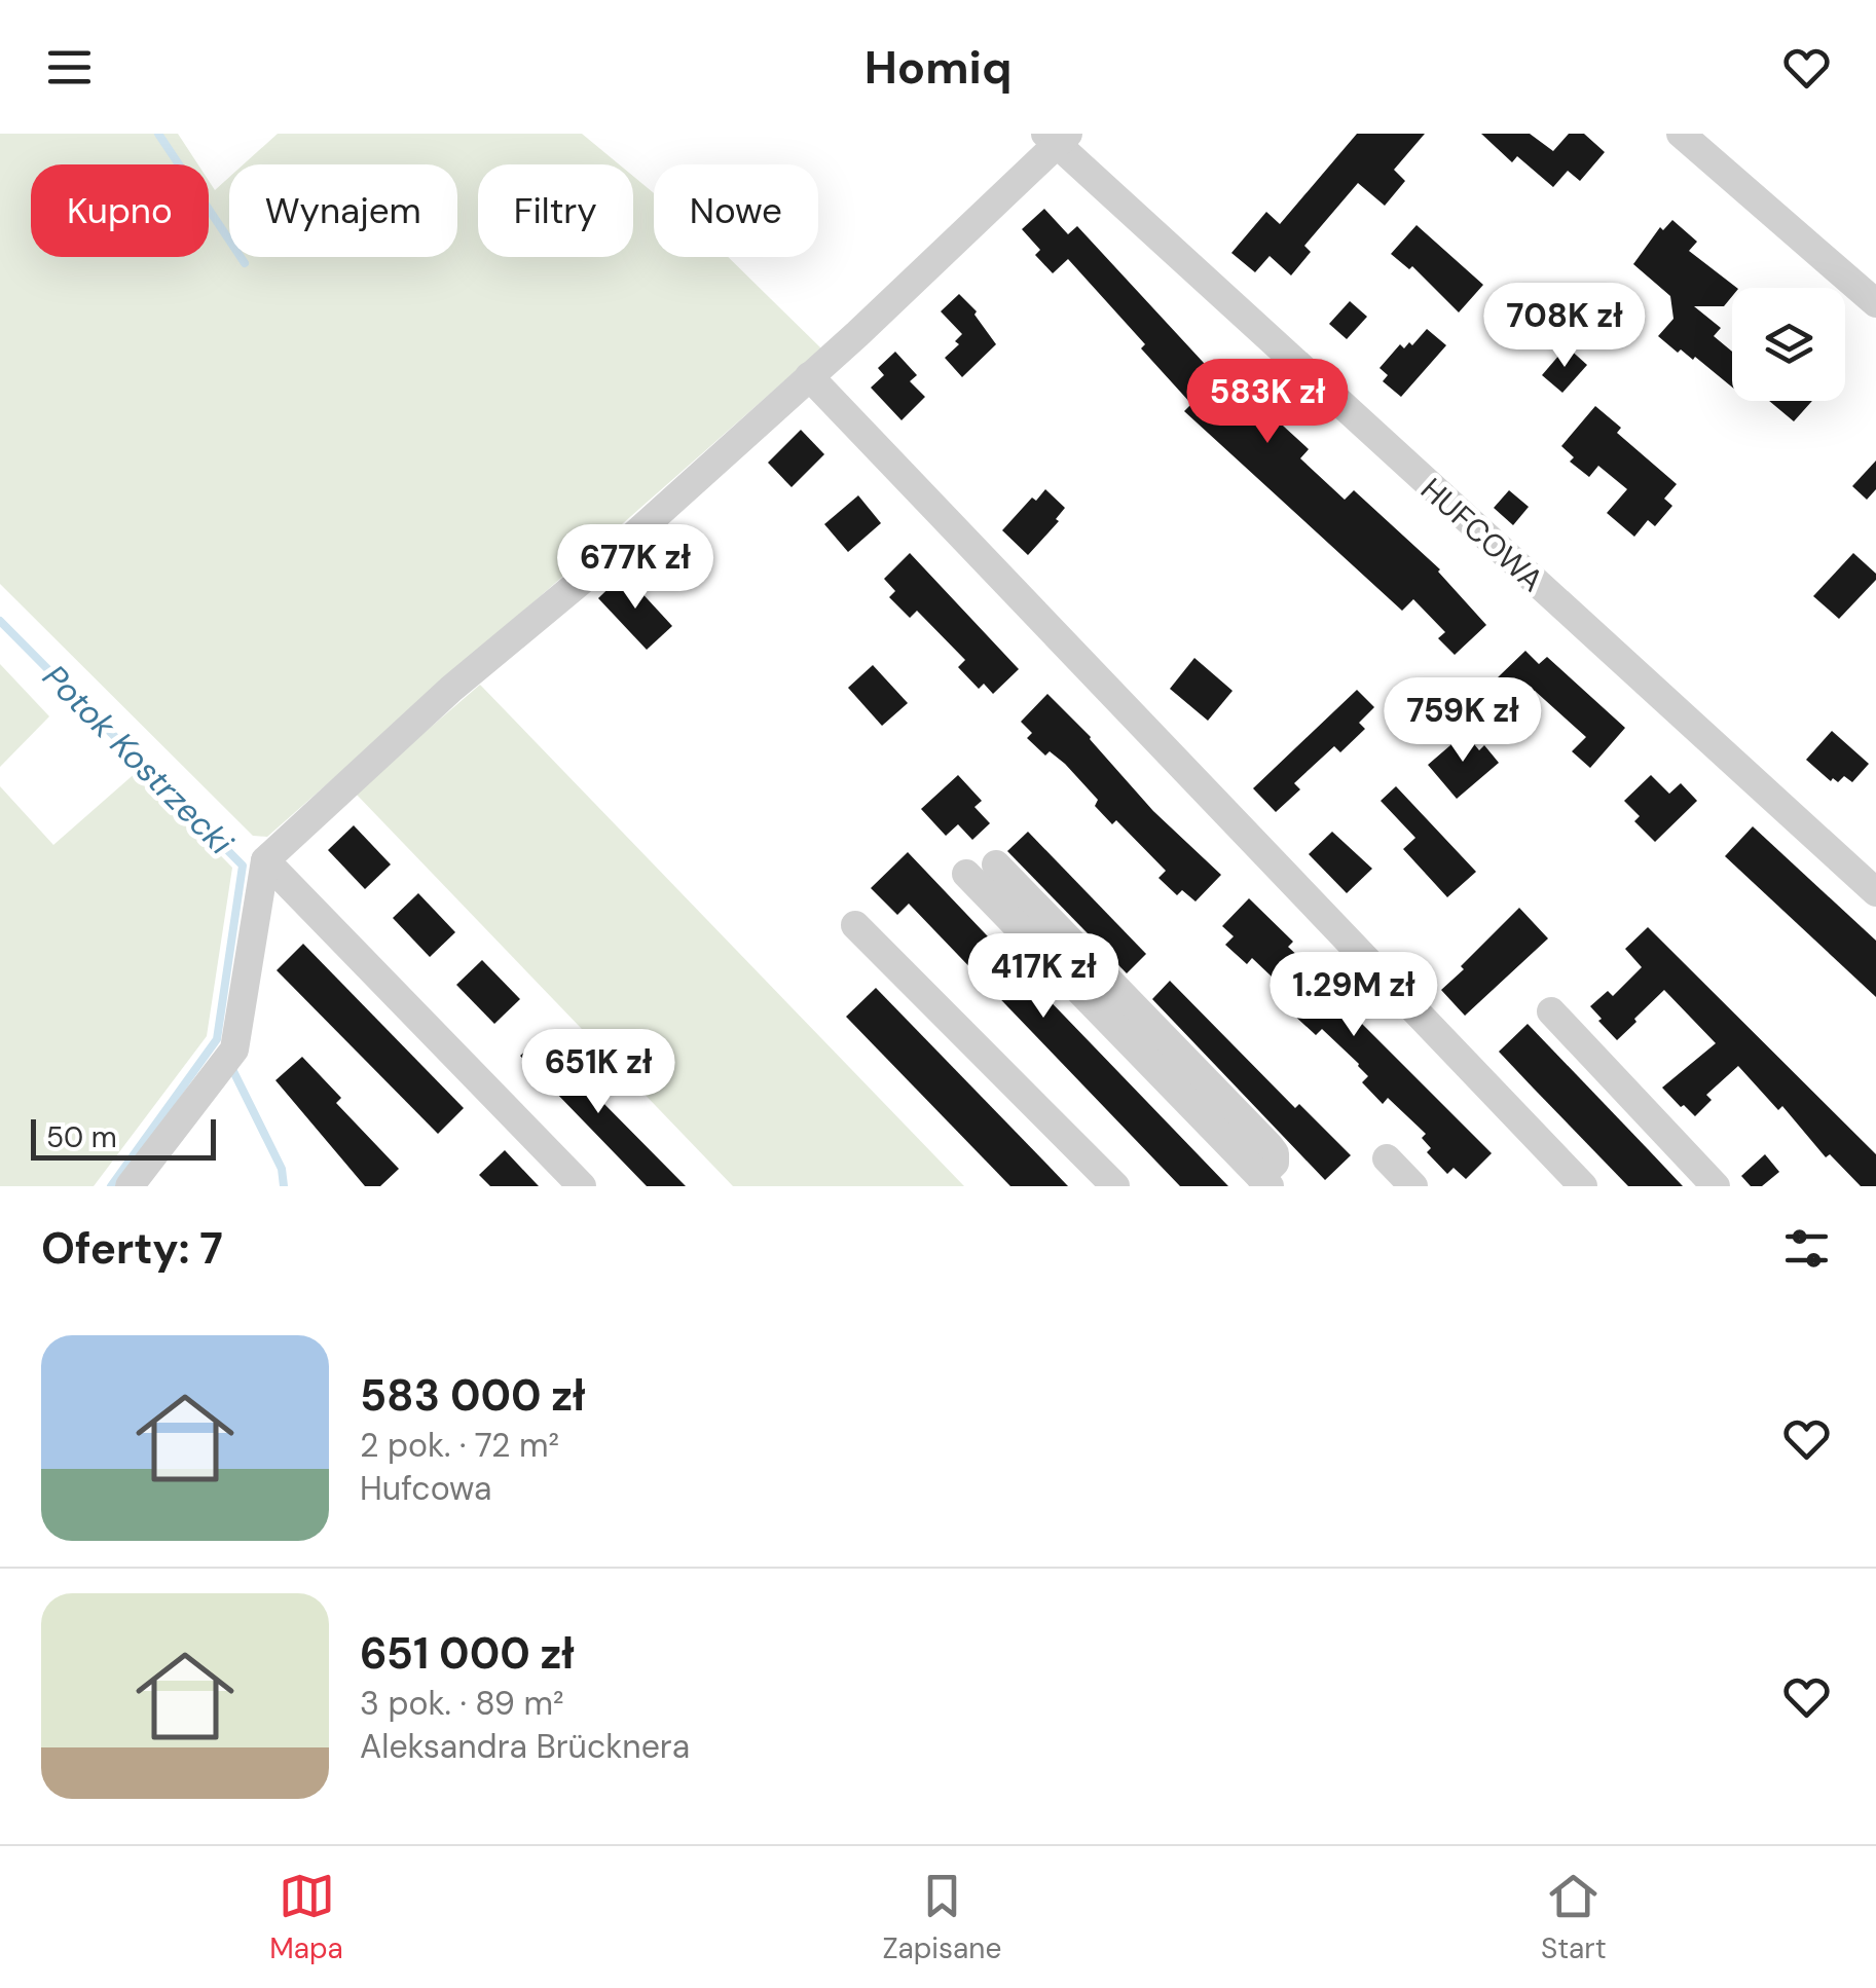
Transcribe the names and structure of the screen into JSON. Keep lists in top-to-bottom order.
{
  "streets": {
    "street": ["HUFCOWA"]
  },
  "water": ["Potok Kostrzecki"],
  "scale_bar": "50 m",
  "page": {
    "header": "Homiq",
    "chip": [
      "Kupno",
      "Wynajem",
      "Filtry",
      "Nowe"
    ],
    "price": [
      "708K zł",
      "583K zł",
      "677K zł",
      "759K zł",
      "417K zł",
      "1.29M zł",
      "651K zł"
    ],
    "scale": "50 m",
    "heading": "Oferty: 7",
    "list": [
      {
        "name": "583 000 zł",
        "note": "2 pok. · 72 m² · Hufcowa"
      },
      {
        "name": "651 000 zł",
        "note": "3 pok. · 89 m² · Aleksandra Brücknera"
      }
    ],
    "tabs": ["Mapa", "Zapisane", "Start"]
  }
}
